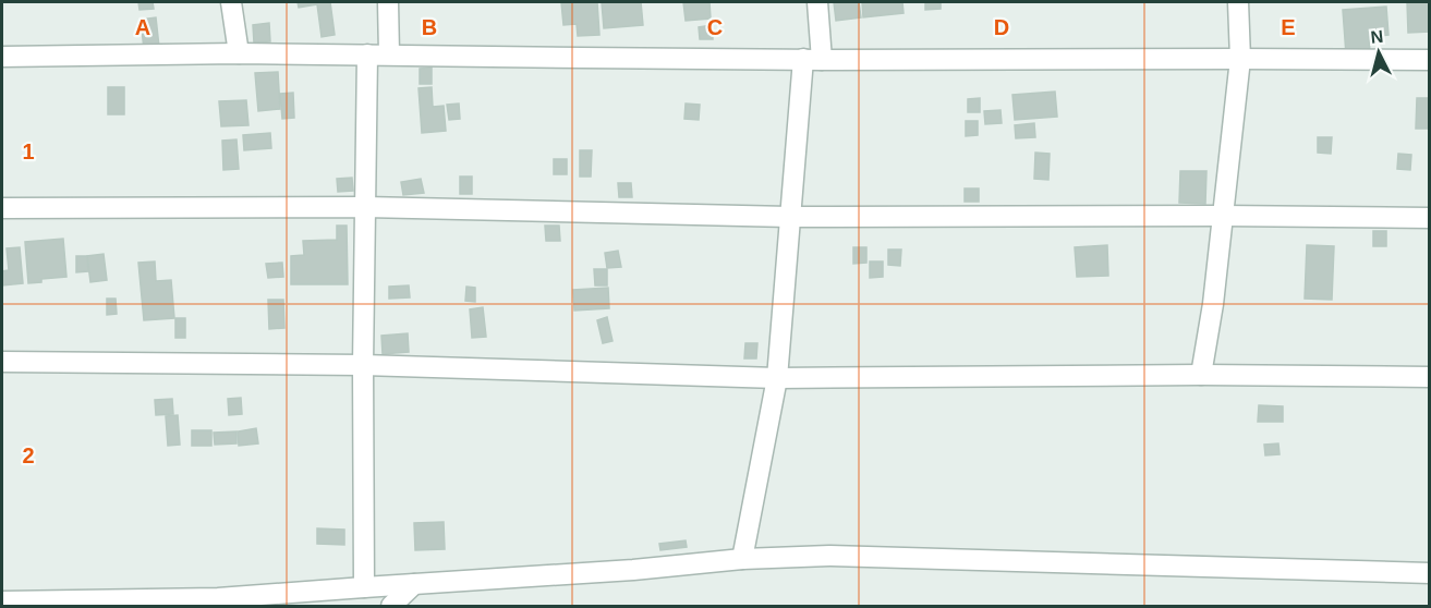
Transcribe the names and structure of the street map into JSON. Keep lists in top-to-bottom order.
{
  "north": "top",
  "grid": {
    "columns": [
      "A",
      "B",
      "C",
      "D",
      "E"
    ],
    "rows": ["1", "2"]
  }
}
